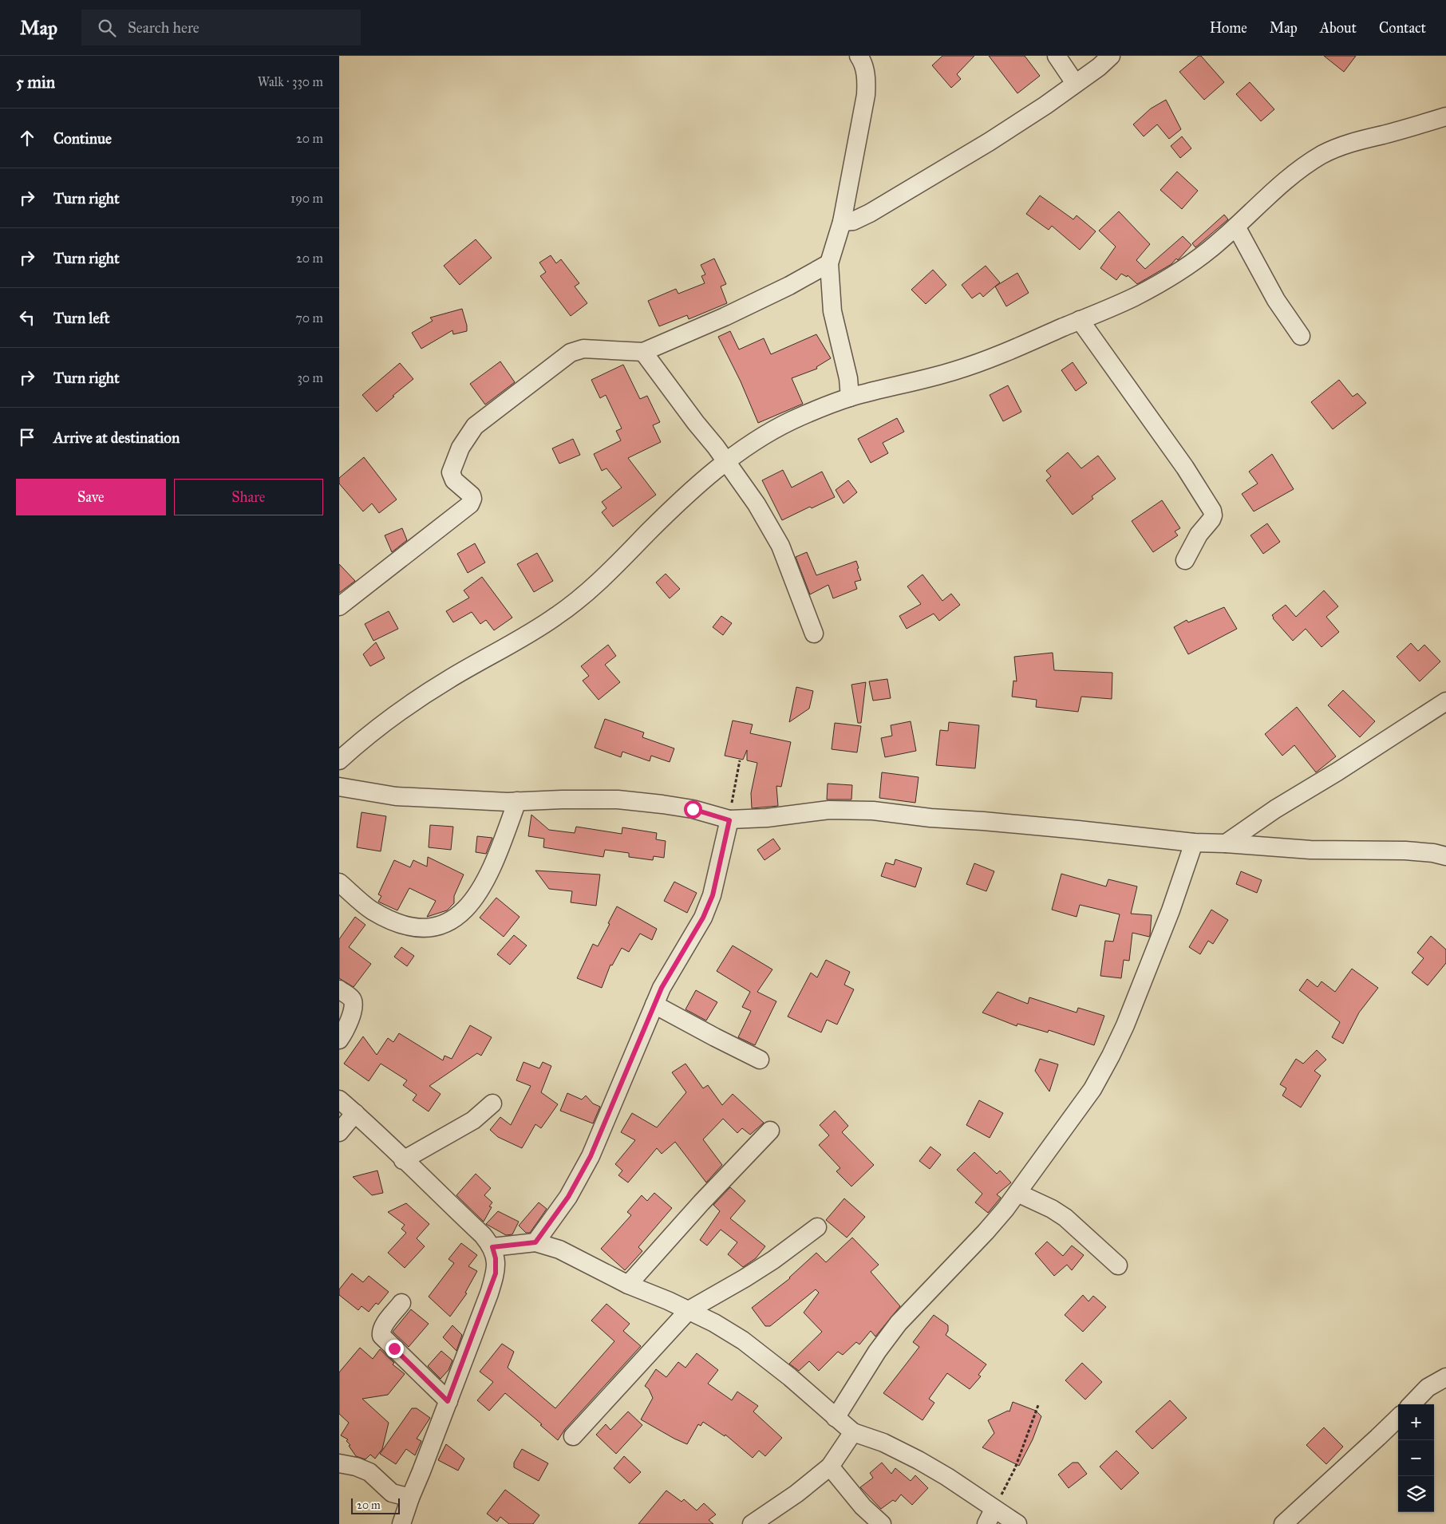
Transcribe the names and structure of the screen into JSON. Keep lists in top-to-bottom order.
{
  "scale_bar": "20 m",
  "page": {
    "header": "Map",
    "search": "Search here",
    "nav": [
      "Home",
      "Map",
      "About",
      "Contact"
    ],
    "heading": ["5 min", "Walk · 330 m"],
    "list": [
      ["Continue", "20 m"],
      ["Turn right", "190 m"],
      ["Turn right", "20 m"],
      ["Turn left", "70 m"],
      ["Turn right", "30 m"],
      "Arrive at destination"
    ],
    "buttons": ["Save", "Share"],
    "map_buttons": ["+", "−"],
    "scale": "20 m"
  }
}
